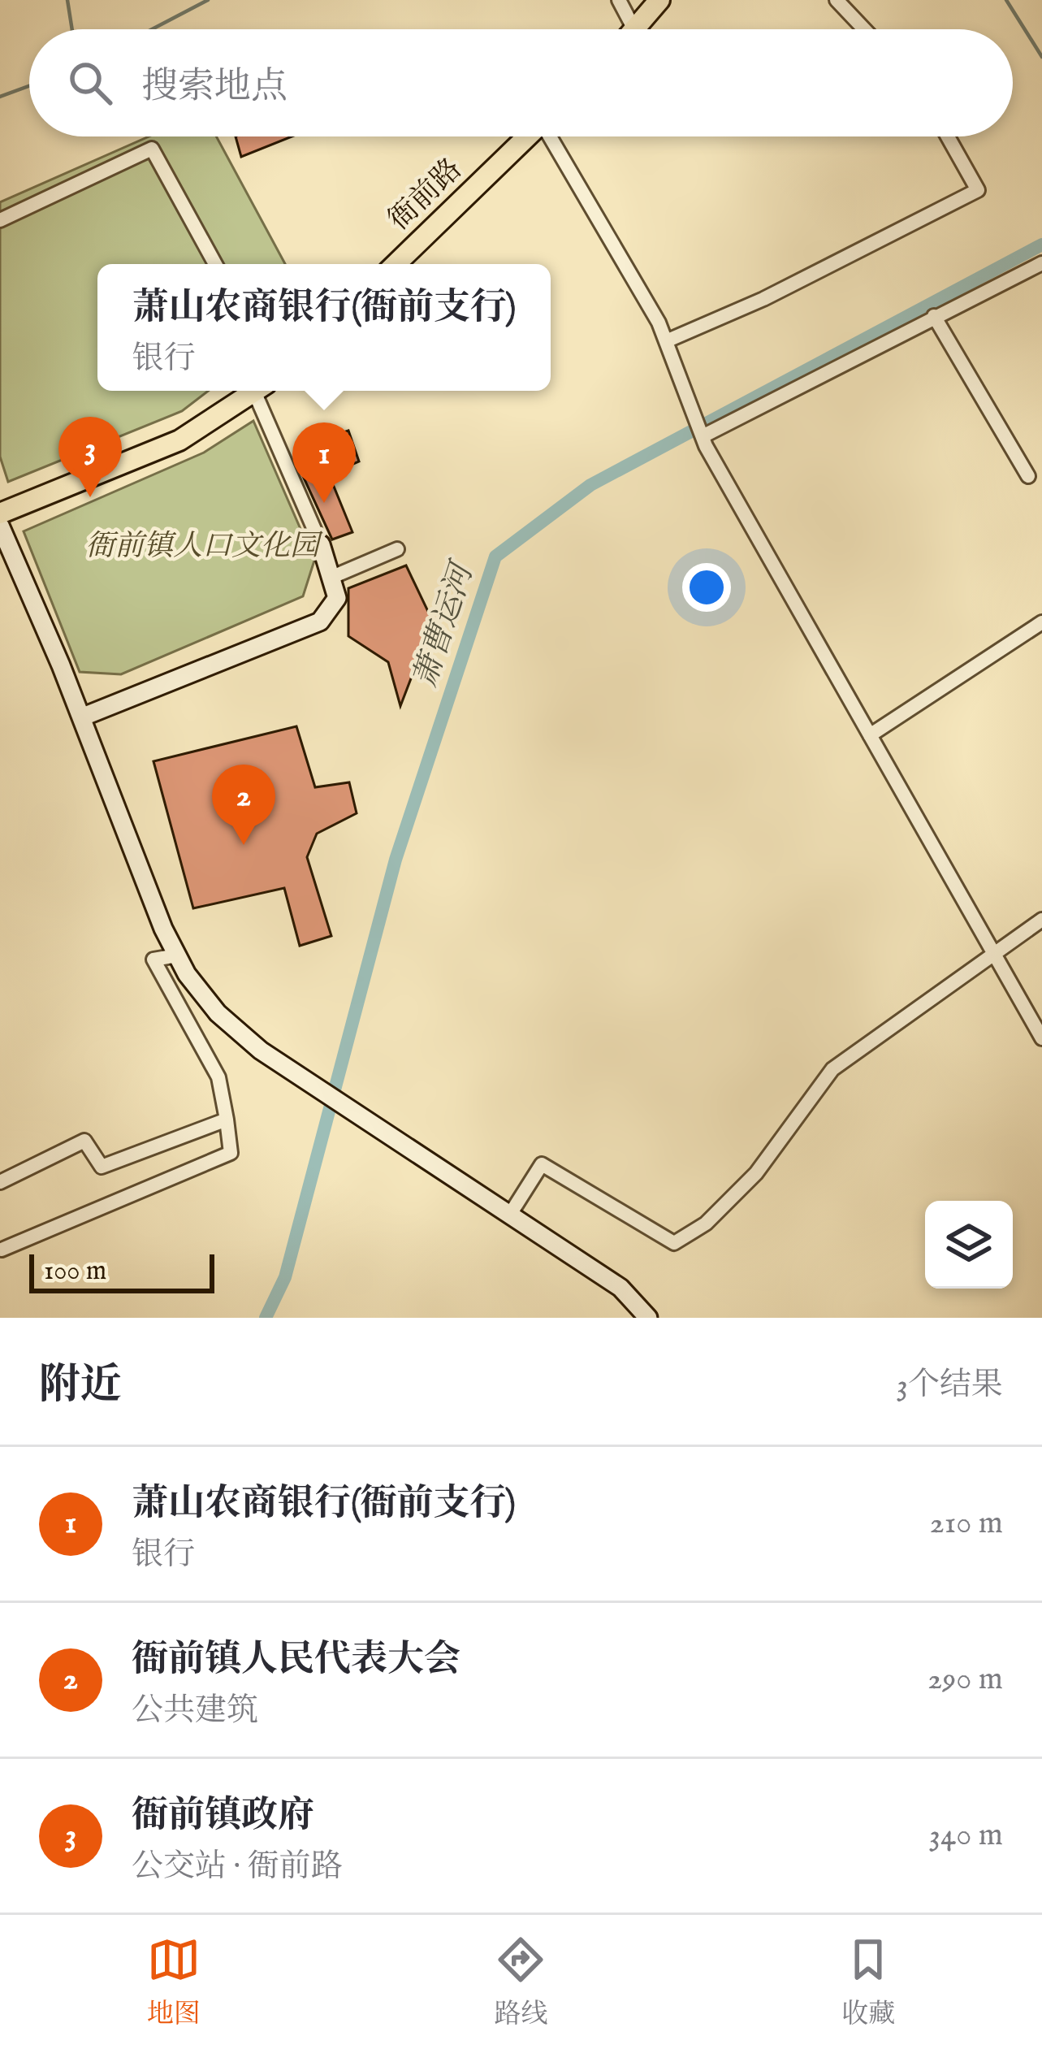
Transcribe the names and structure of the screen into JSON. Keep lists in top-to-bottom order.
{
  "streets": {
    "main road": ["衙前路"]
  },
  "water": ["萧曹运河"],
  "parks": ["衙前镇人口文化园"],
  "scale_bar": "100 m",
  "page": {
    "search": "搜索地点",
    "popup": ["萧山农商银行(衙前支行)", "银行"],
    "pins": ["3", "1", "2"],
    "scale": "100 m",
    "heading": ["附近", "3个结果"],
    "list": [
      {
        "mark": "1",
        "name": "萧山农商银行(衙前支行)",
        "note": "银行",
        "value": "210 m"
      },
      {
        "mark": "2",
        "name": "衙前镇人民代表大会",
        "note": "公共建筑",
        "value": "290 m"
      },
      {
        "mark": "3",
        "name": "衙前镇政府",
        "note": "公交站 · 衙前路",
        "value": "340 m"
      }
    ],
    "nav": ["地图", "路线", "收藏"]
  }
}
